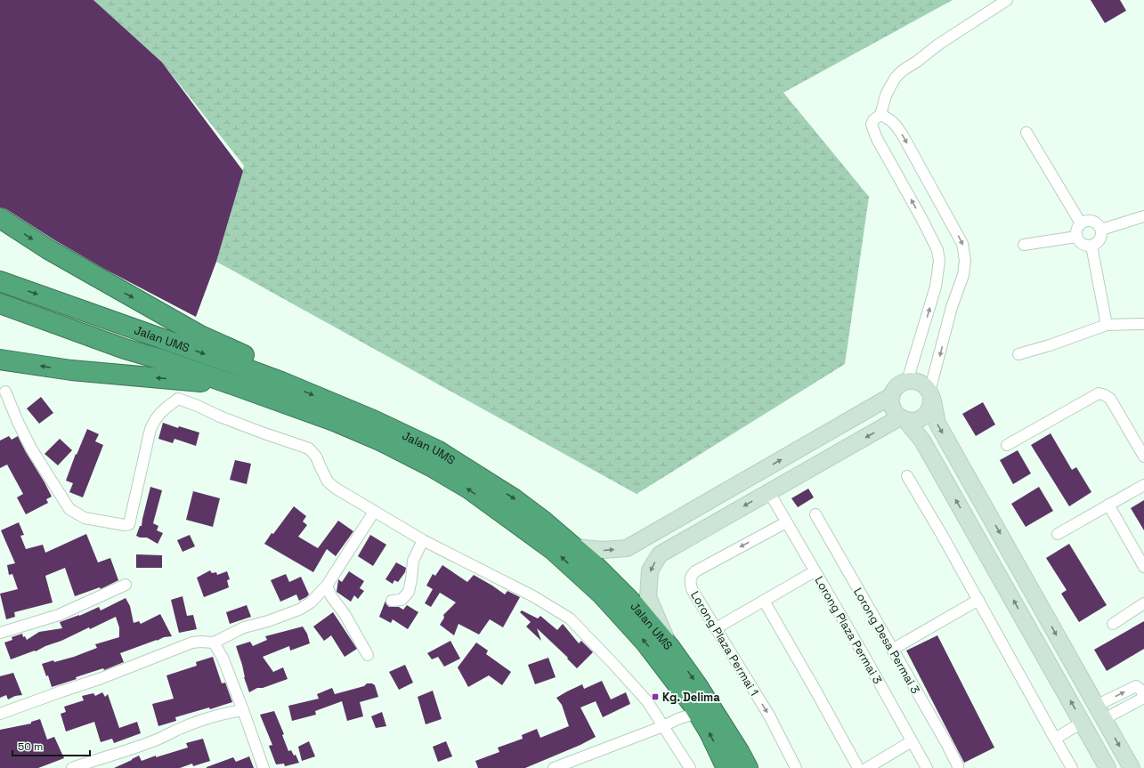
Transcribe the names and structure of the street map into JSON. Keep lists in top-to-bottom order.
{
  "streets": {
    "highway": ["Jalan UMS"],
    "street": ["Lorong Plaza Permai 3", "Lorong Desa Permai 3", "Lorong Plaza Permai 1"]
  },
  "crossings": [
    ["Lorong Plaza Permai 3", "Lorong Plaza Permai 1"]
  ],
  "places": {
    "transit": ["Kg. Delima"]
  },
  "scale_bar": "50 m"
}
